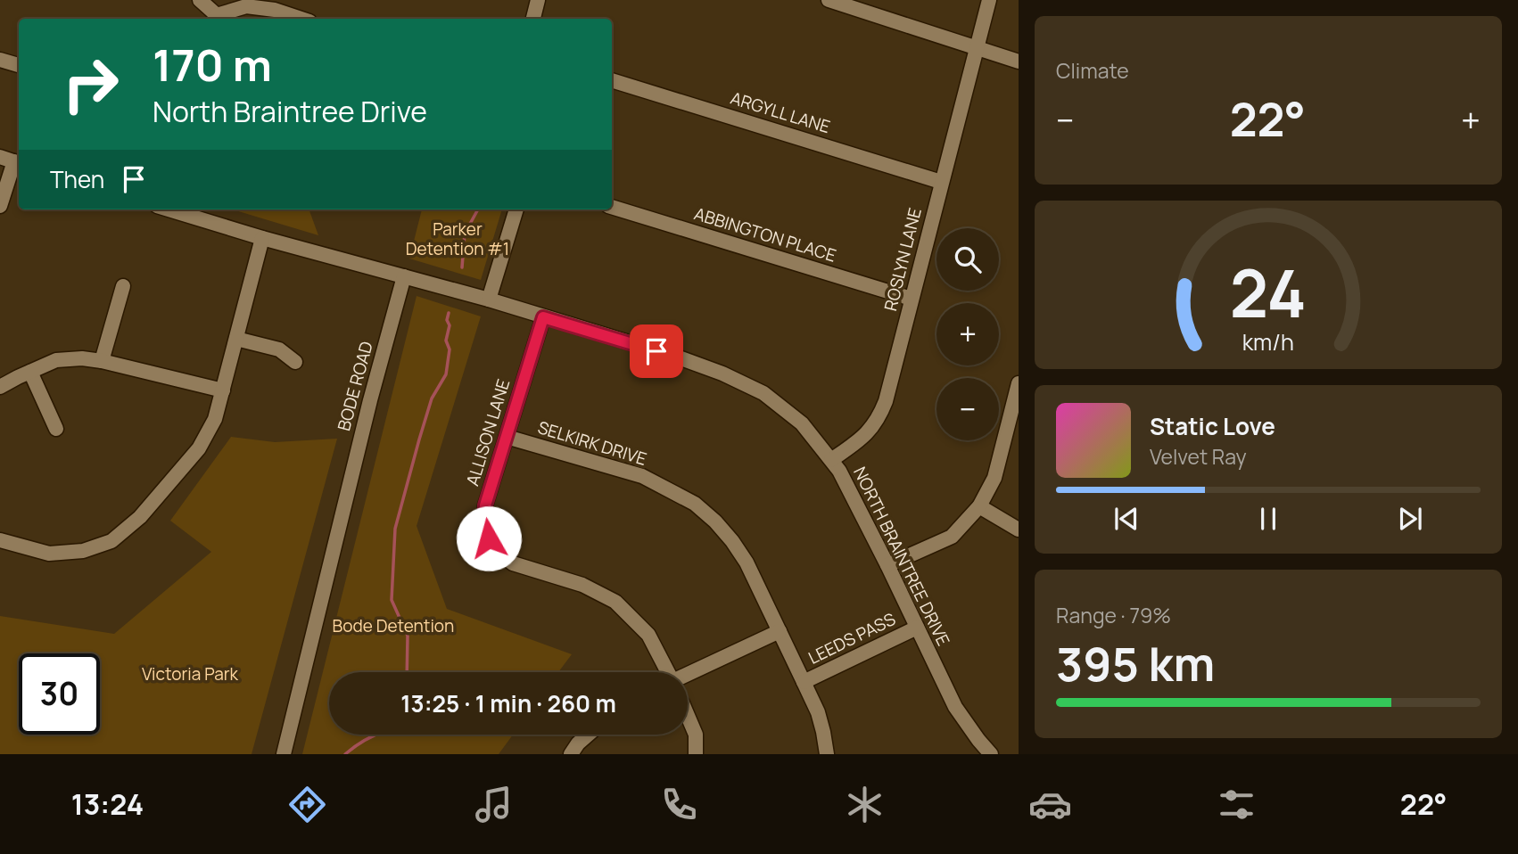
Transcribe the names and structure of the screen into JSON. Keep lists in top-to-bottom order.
{
  "streets": {
    "street": [
      "ARGYLL LANE",
      "ABBINGTON PLACE",
      "ROSLYN LANE",
      "BODE ROAD",
      "ALLISON LANE",
      "SELKIRK DRIVE",
      "NORTH BRAINTREE DRIVE",
      "LEEDS PASS"
    ]
  },
  "crossings": [
    ["ARGYLL LANE", "ROSLYN LANE"],
    ["ABBINGTON PLACE", "ROSLYN LANE"],
    ["ROSLYN LANE", "NORTH BRAINTREE DRIVE"],
    ["BODE ROAD", "NORTH BRAINTREE DRIVE"],
    ["ALLISON LANE", "SELKIRK DRIVE"],
    ["ALLISON LANE", "NORTH BRAINTREE DRIVE"],
    ["SELKIRK DRIVE", "LEEDS PASS"],
    ["NORTH BRAINTREE DRIVE", "LEEDS PASS"]
  ],
  "parks": ["Parker Detention #1", "Bode Detention", "Victoria Park"],
  "page": {
    "tile": [
      "Climate",
      ["Range · 79%", "395 km"]
    ],
    "turn": ["170 m", "North Braintree Drive"],
    "heat": ["−", "22°", "+"],
    "then": "Then",
    "map_buttons": ["+", "−"],
    "song": ["Static Love", "Velvet Ray"],
    "limit": "30",
    "trip": "13:25 · 1 min · 260 m",
    "tabs": ["13:24", "22°"],
    "gauge": ["24", "km/h"]
  }
}
